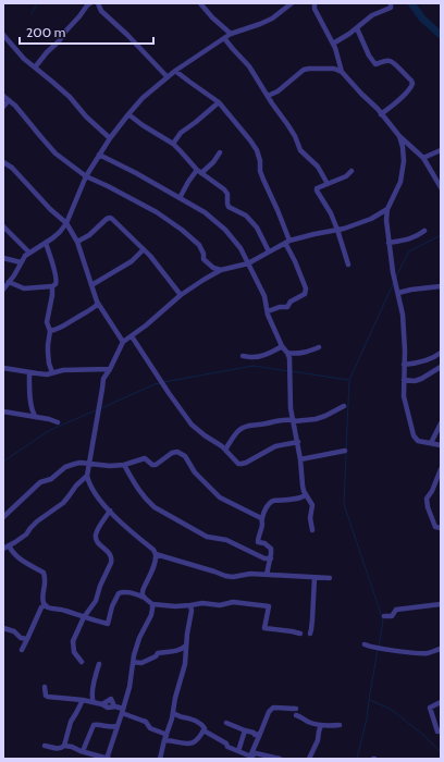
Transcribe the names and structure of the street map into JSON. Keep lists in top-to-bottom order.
{
  "scale_bar": "200 m"
}
